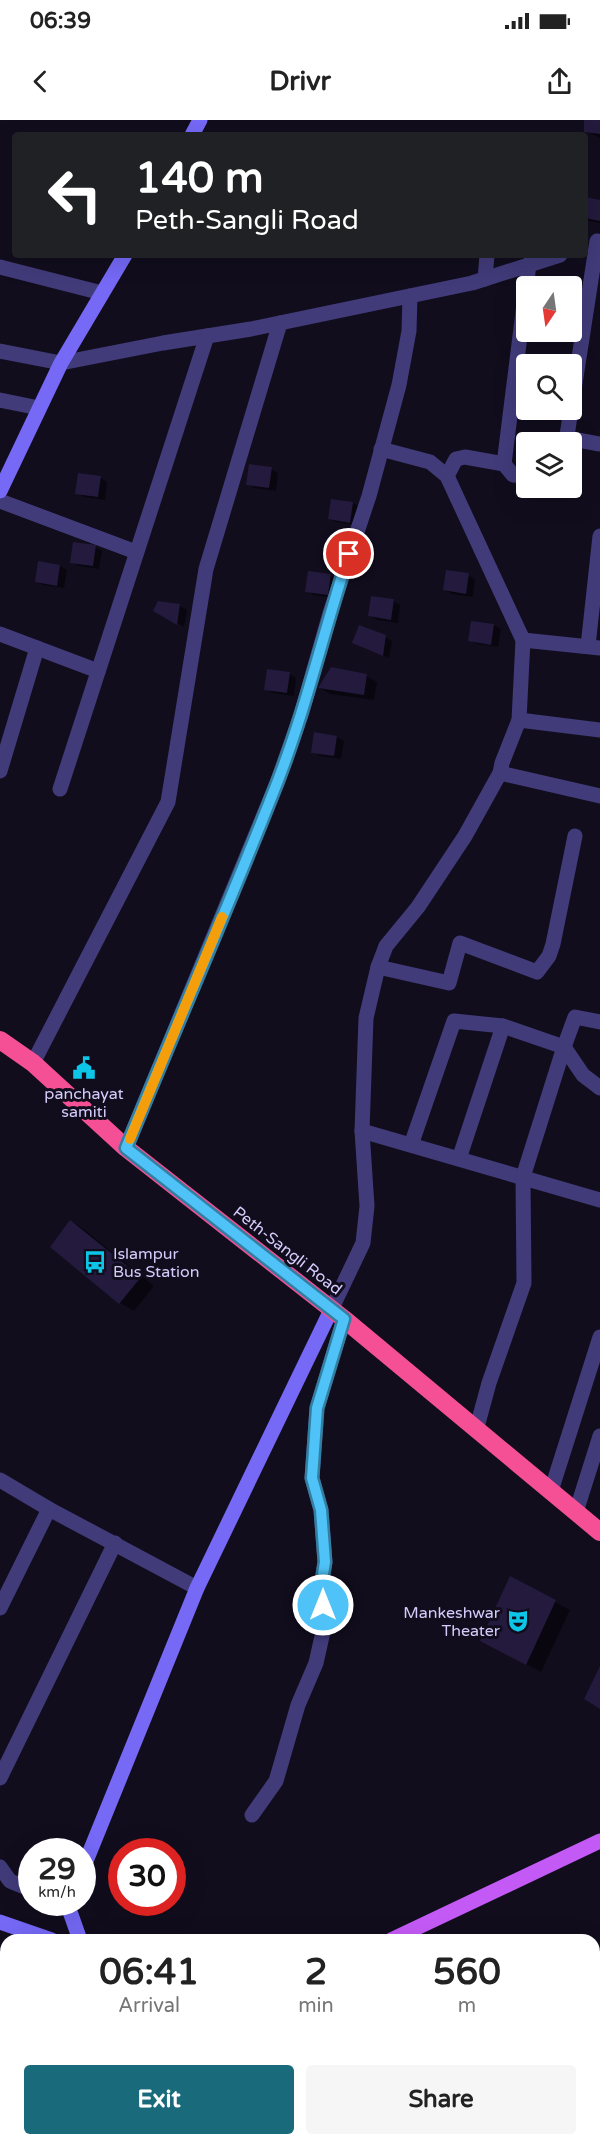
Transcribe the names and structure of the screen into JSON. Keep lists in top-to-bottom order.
{
  "streets": {
    "highway": ["Peth-Sangli Road"]
  },
  "places": {
    "public building": ["panchayat samiti"],
    "bus stop": ["Islampur Bus Station"],
    "theatre": ["Mankeshwar Theater"]
  },
  "north": "bottom",
  "page": {
    "status": "06:39",
    "header": "Drivr",
    "turn": ["140 m", "Peth-Sangli Road"],
    "speed": "29 km/h",
    "limit": "30",
    "eta": [
      "06:41",
      "Arrival",
      "2",
      "min",
      "560",
      "m"
    ],
    "buttons": ["Exit", "Share"]
  }
}
